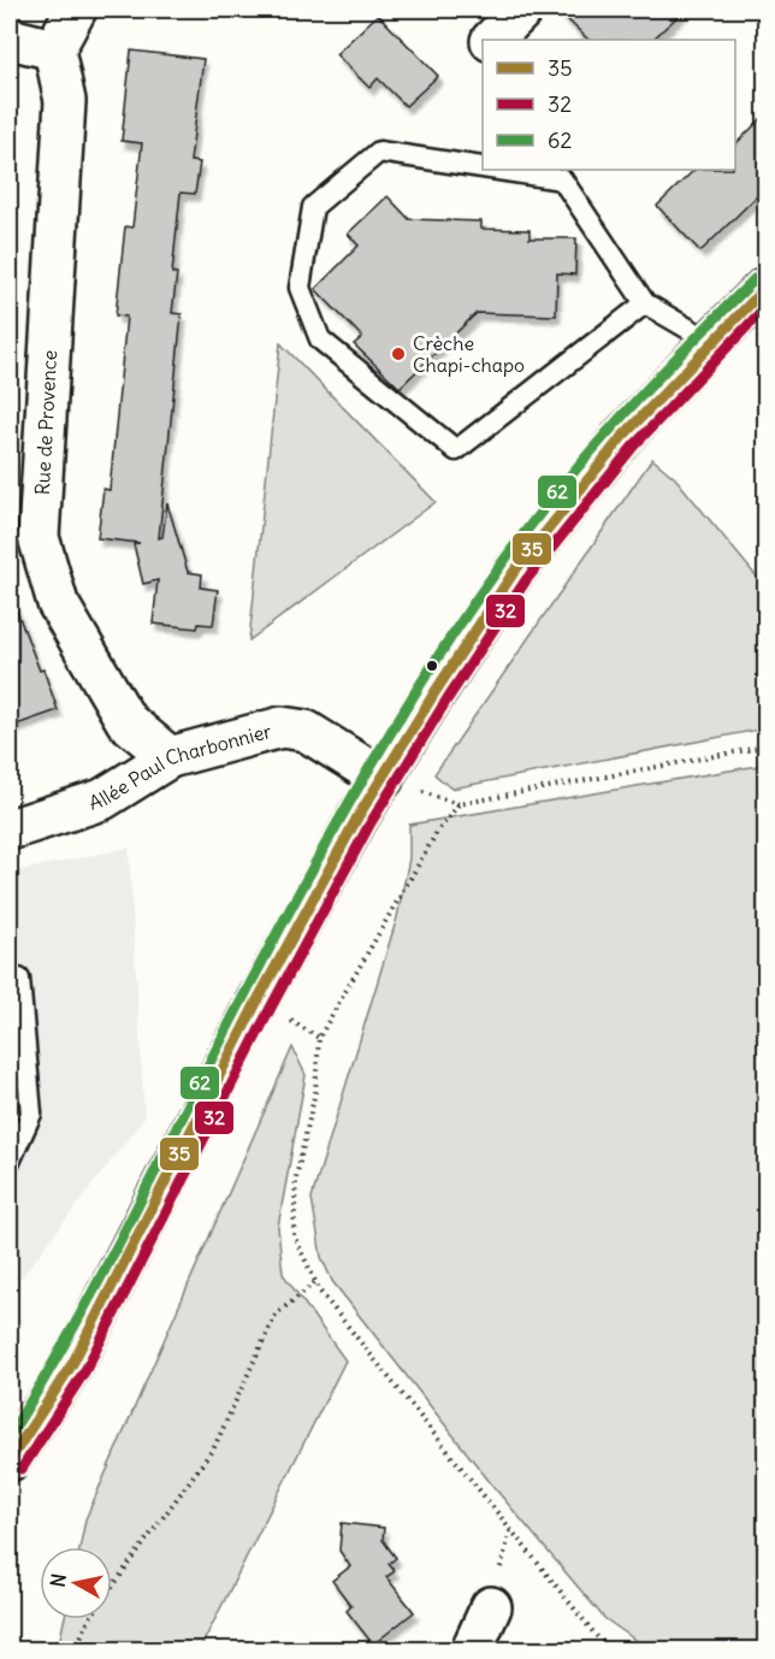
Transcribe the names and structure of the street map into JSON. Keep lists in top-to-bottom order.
{
  "streets": {
    "main road": ["Rue de Provence", "Allée Paul Charbonnier"]
  },
  "crossings": [
    ["Rue de Provence", "Allée Paul Charbonnier"]
  ],
  "places": ["Crèche Chapi-chapo"],
  "lines": ["transit line 62", "transit line 35", "transit line 32"],
  "legend": ["35", "32", "62"],
  "north": "left"
}
